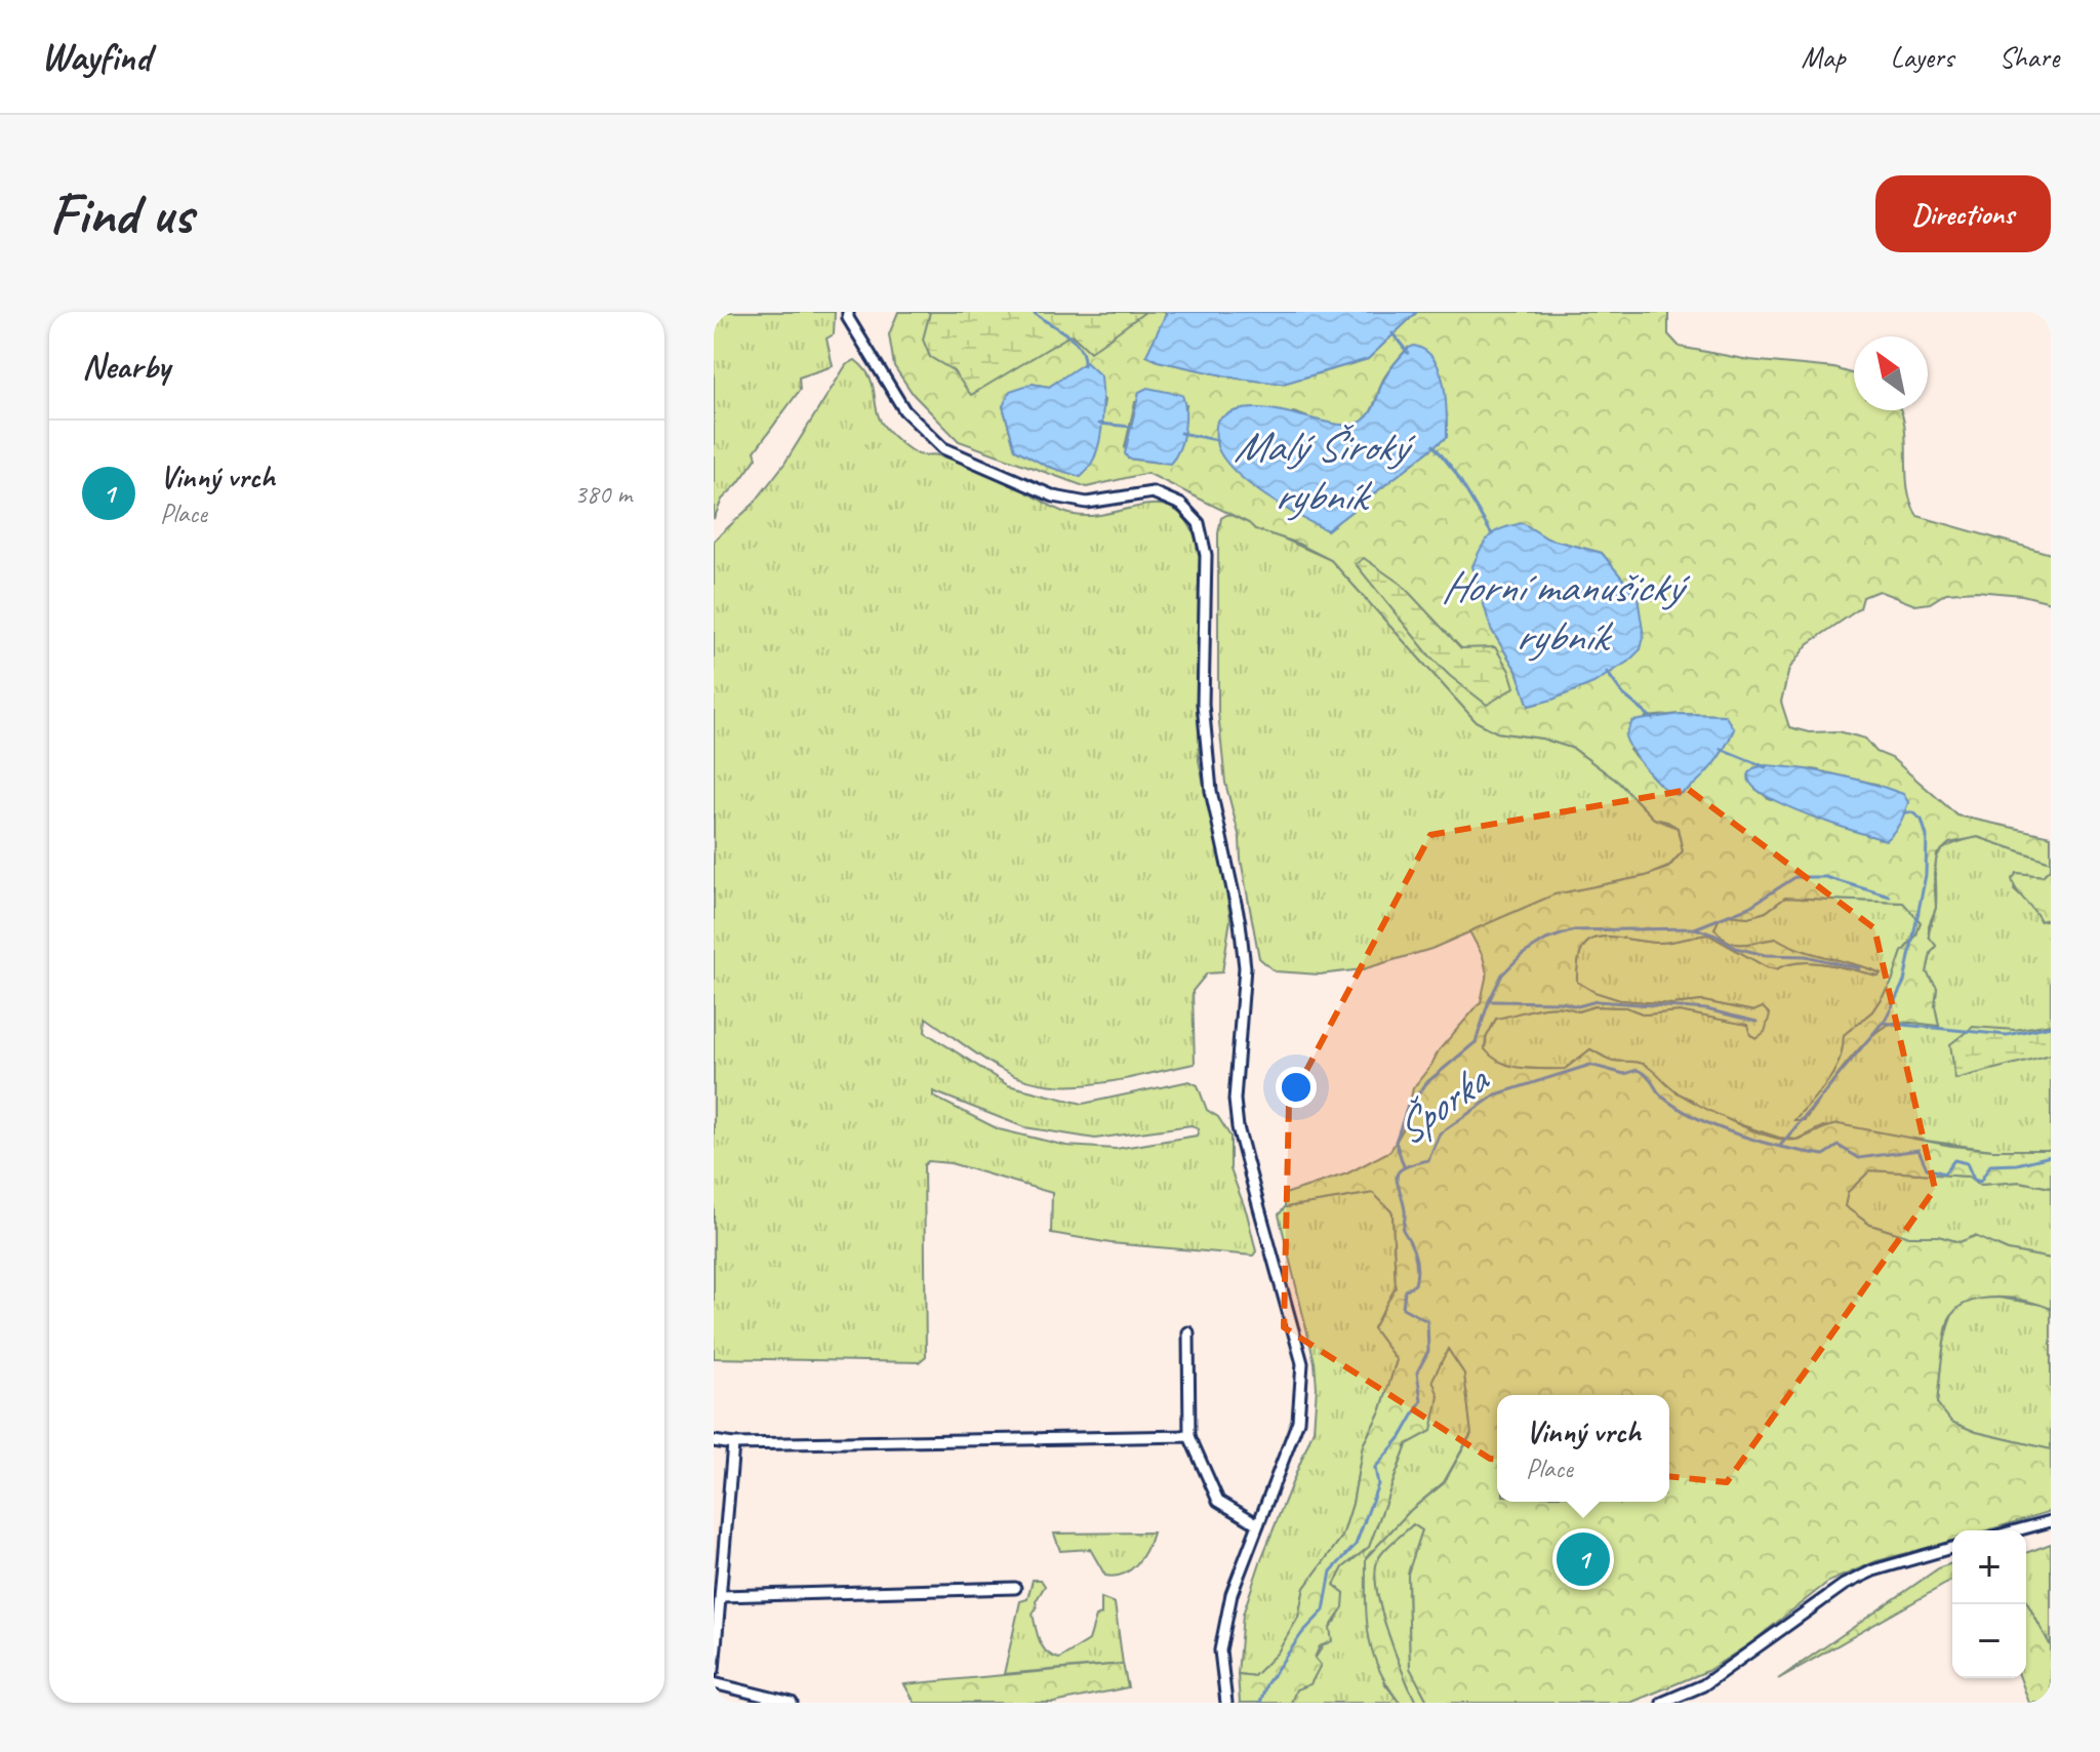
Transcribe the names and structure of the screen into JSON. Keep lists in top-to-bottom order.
{
  "water": ["Malý Široký rybník", "Horní manušický rybník", "Šporka"],
  "north": "top left",
  "page": {
    "header": "Wayfind",
    "nav": ["Map", "Layers", "Share"],
    "buttons": "Directions",
    "title": "Find us",
    "heading": "Nearby",
    "list": [
      {
        "mark": "1",
        "name": "Vinný vrch",
        "note": "Place",
        "value": "380 m"
      }
    ],
    "popup": ["Vinný vrch", "Place"],
    "pins": "1",
    "map_buttons": ["+", "−"]
  }
}
